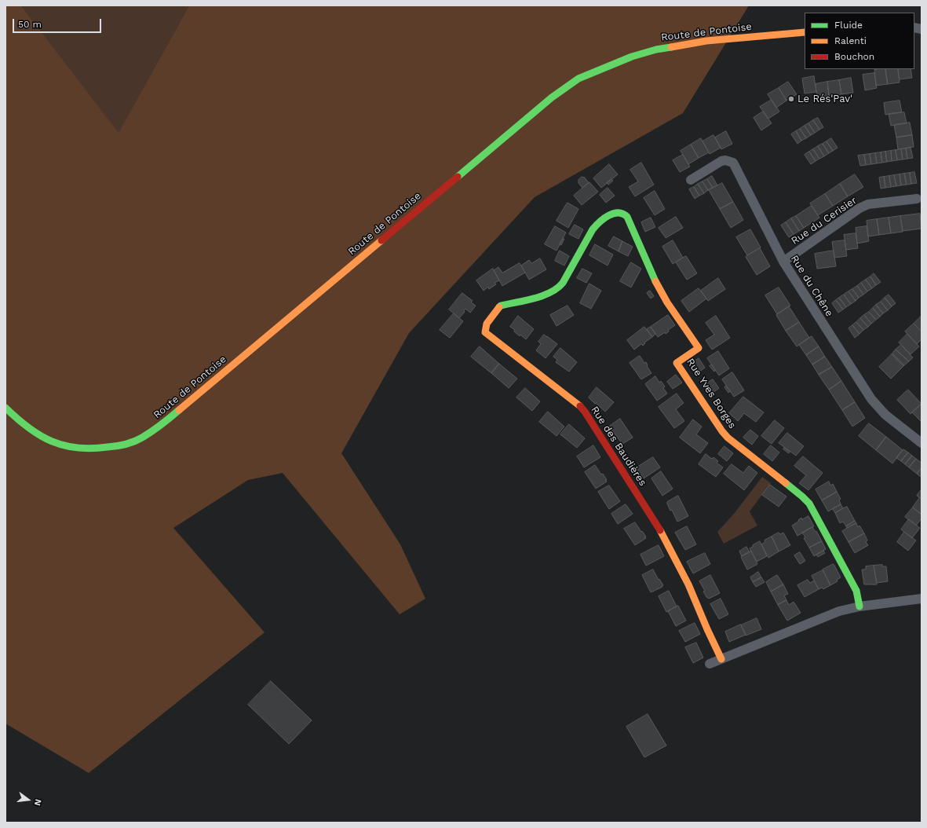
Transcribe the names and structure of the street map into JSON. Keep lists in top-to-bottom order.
{
  "streets": {
    "street": [
      "Route de Pontoise",
      "Rue du Cerisier",
      "Rue du Chêne",
      "Rue Yves Borges",
      "Rue des Baudières"
    ]
  },
  "crossings": [
    ["Rue du Cerisier", "Rue du Chêne"],
    ["Rue Yves Borges", "Rue des Baudières"]
  ],
  "places": ["Le Rés'Pav'"],
  "legend": ["Fluide", "Ralenti", "Bouchon"],
  "scale_bar": "50 m",
  "north": "right"
}
